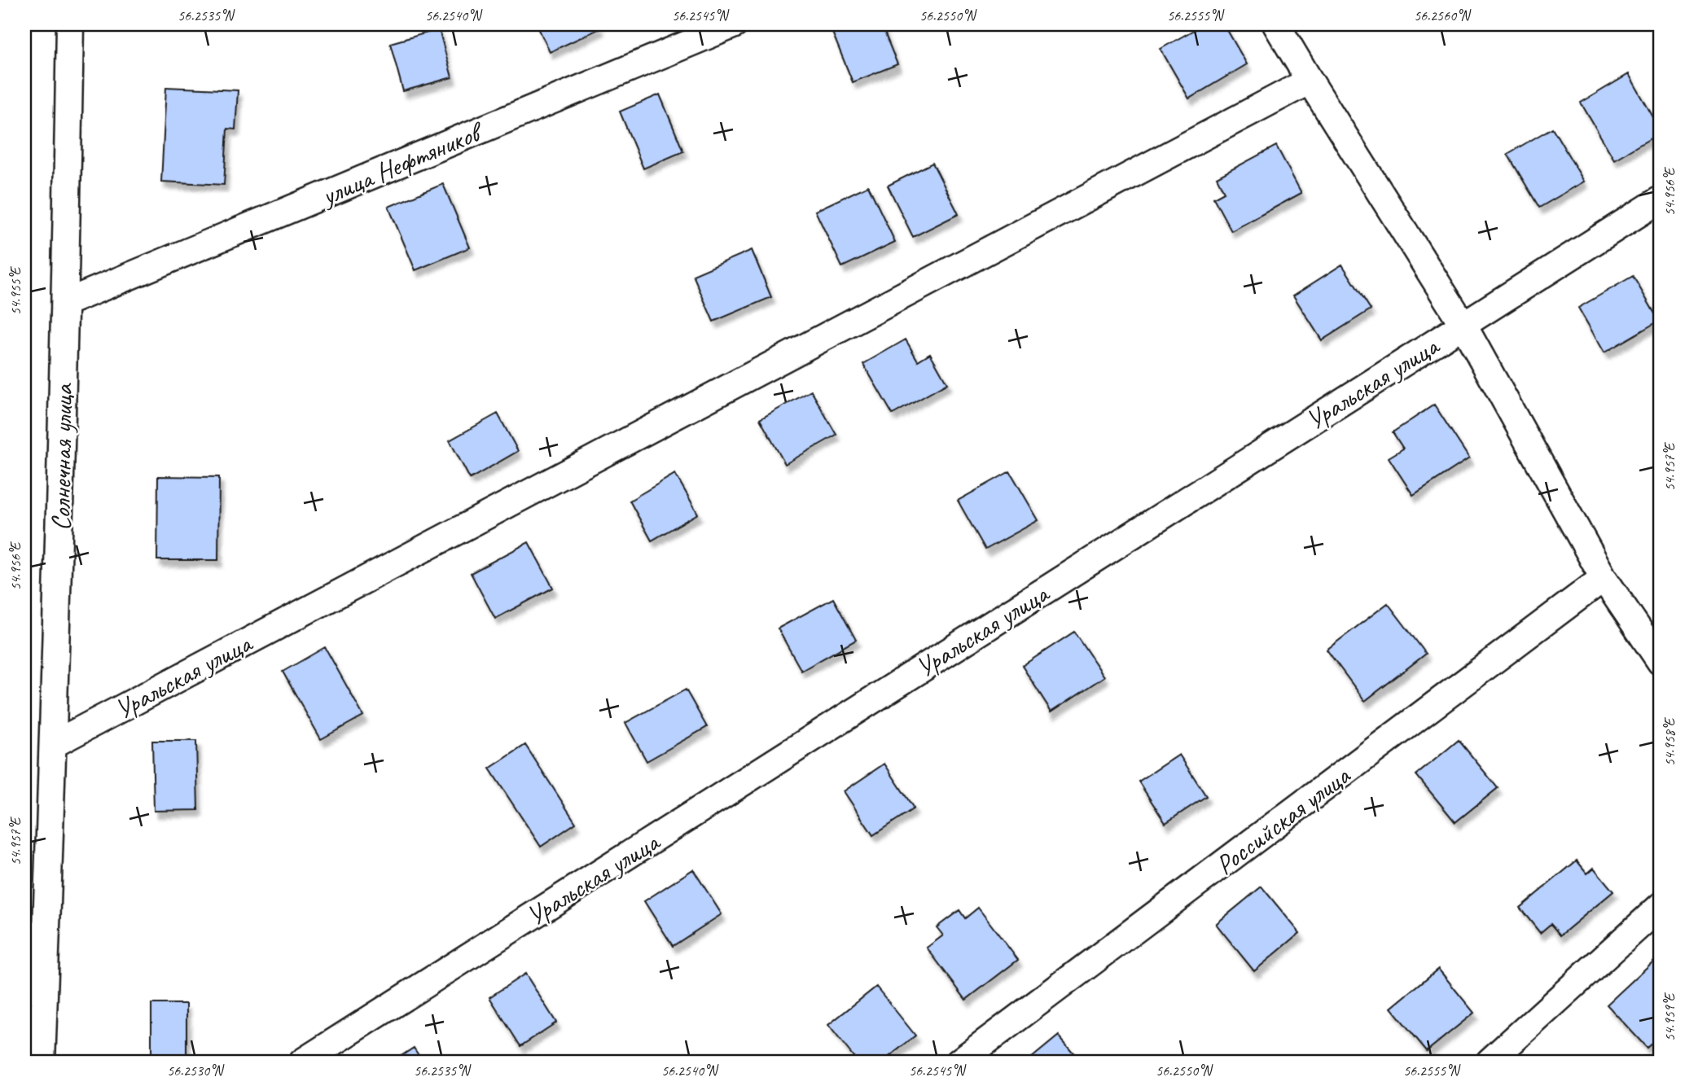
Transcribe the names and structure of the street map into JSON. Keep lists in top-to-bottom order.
{
  "streets": {
    "street": [
      "улица Нефтяников",
      "Уральская улица",
      "Солнечная улица",
      "Российская улица"
    ]
  },
  "crossings": [
    ["улица Нефтяников", "Солнечная улица"],
    ["Уральская улица", "Солнечная улица"]
  ],
  "coordinates": [
    "56.2535°N",
    "56.2540°N",
    "56.2545°N",
    "56.2550°N",
    "56.2555°N",
    "56.2560°N",
    "54.956°E",
    "54.955°E",
    "54.957°E",
    "54.958°E",
    "54.959°E",
    "56.2530°N"
  ]
}
